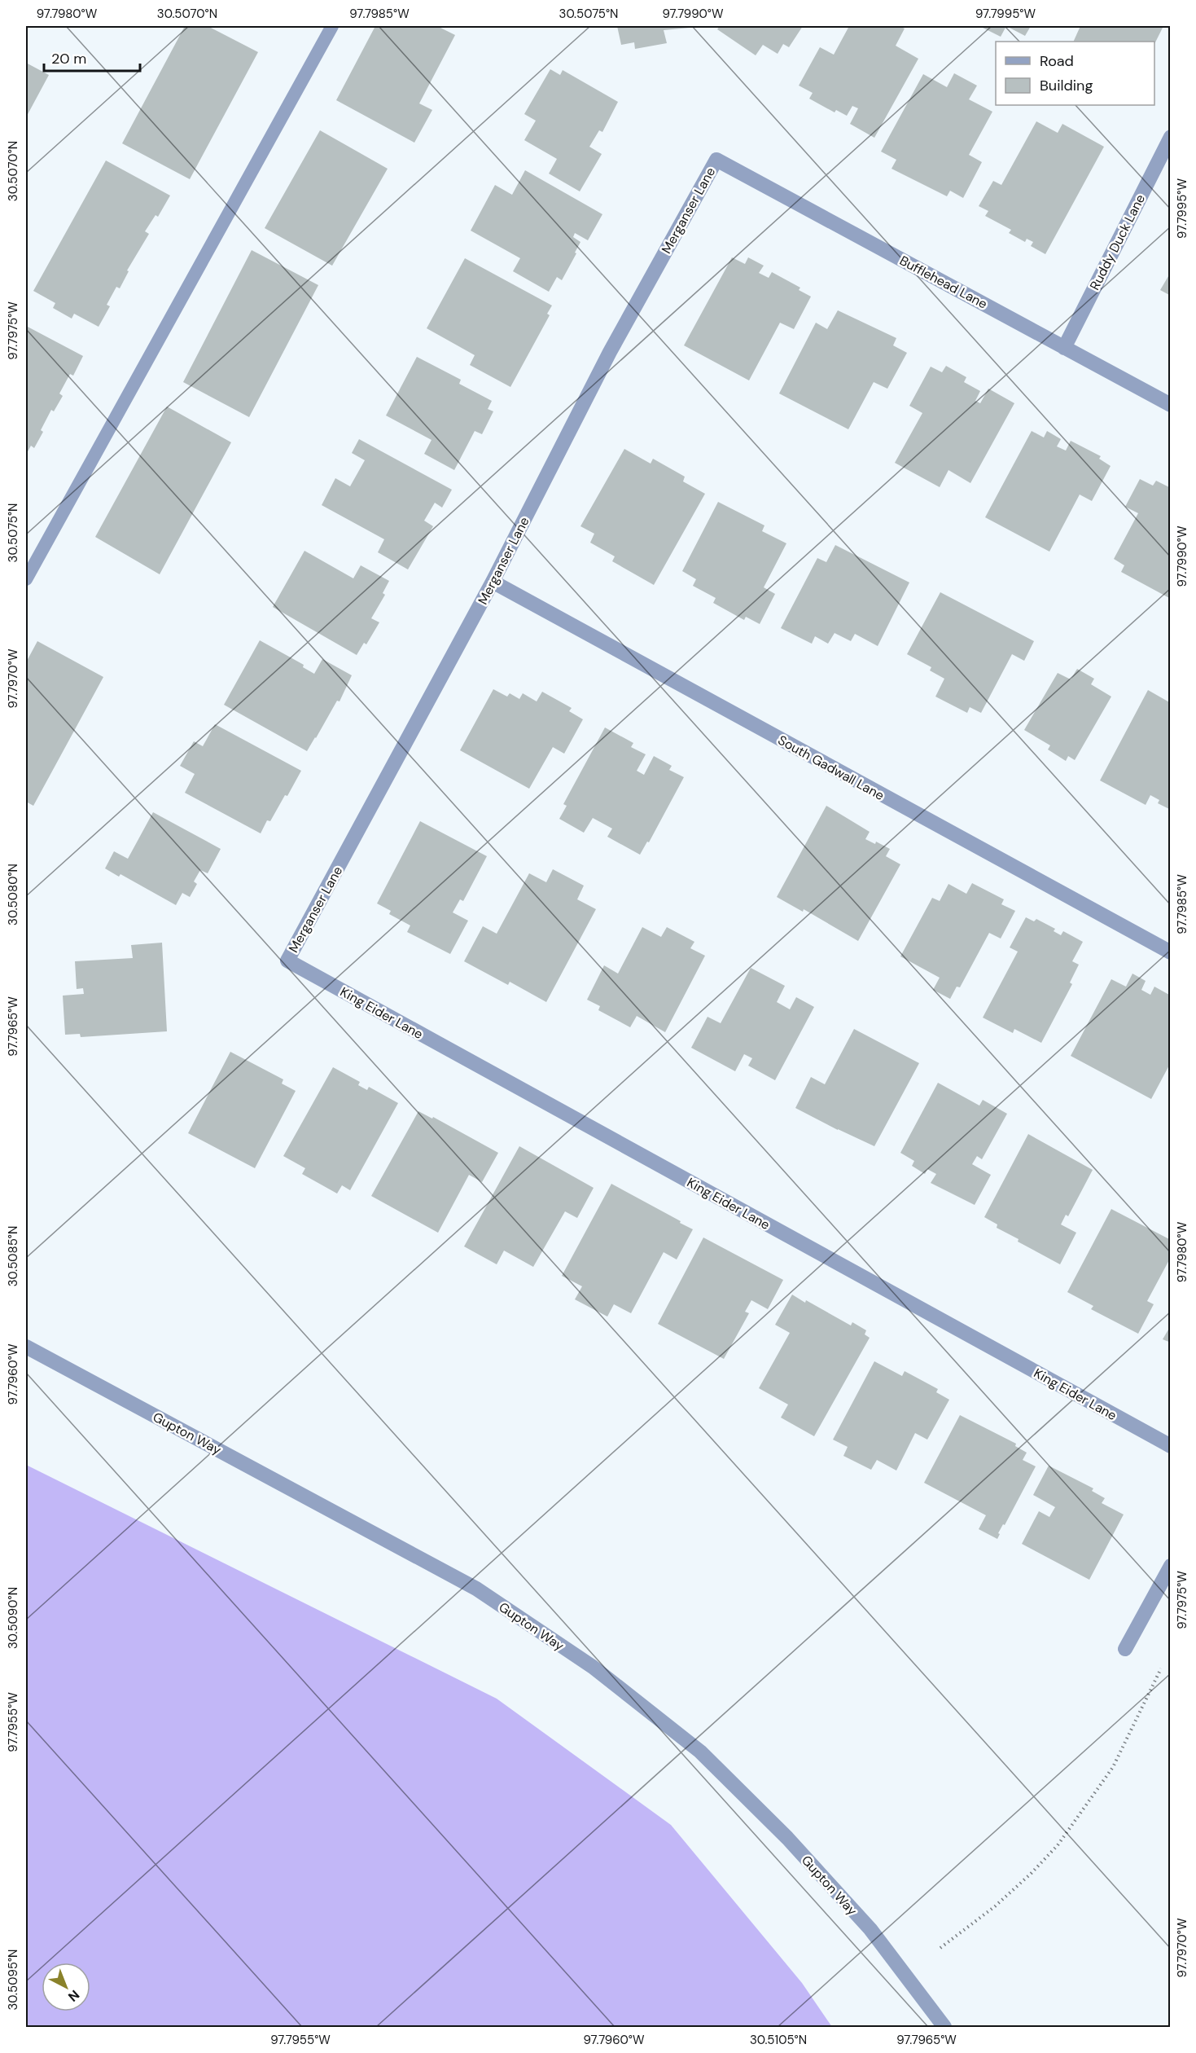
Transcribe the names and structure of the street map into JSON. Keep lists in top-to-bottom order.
{
  "streets": {
    "street": [
      "Merganser Lane",
      "Ruddy Duck Lane",
      "Bufflehead Lane",
      "South Gadwall Lane",
      "King Eider Lane",
      "Gupton Way"
    ]
  },
  "crossings": [
    ["Merganser Lane", "Bufflehead Lane"],
    ["Merganser Lane", "South Gadwall Lane"],
    ["Merganser Lane", "King Eider Lane"],
    ["Ruddy Duck Lane", "Bufflehead Lane"]
  ],
  "legend": ["Road", "Building"],
  "scale_bar": "20 m",
  "north": "bottom right",
  "coordinates": [
    "97.7980°W",
    "30.5070°N",
    "97.7985°W",
    "30.5075°N",
    "97.7990°W",
    "97.7995°W",
    "97.7975°W",
    "97.7970°W",
    "30.5080°N",
    "97.7965°W",
    "30.5085°N",
    "97.7960°W",
    "30.5090°N",
    "97.7955°W",
    "30.5095°N",
    "30.5105°N"
  ]
}
